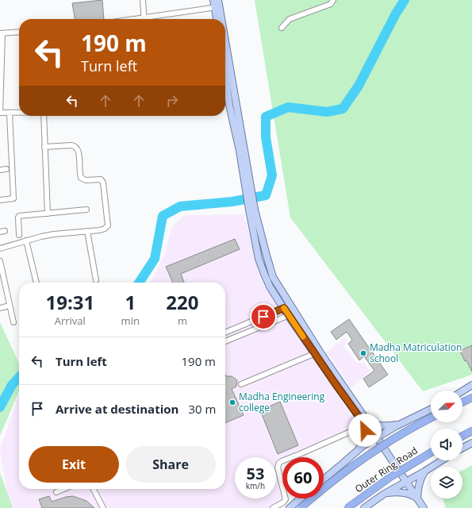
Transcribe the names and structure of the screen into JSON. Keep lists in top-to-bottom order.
{
  "streets": {
    "highway": ["Outer Ring Road"]
  },
  "places": ["Madha Matriculation school", "Madha Engineering college"],
  "north": "top right",
  "page": {
    "turn": ["190 m", "Turn left"],
    "eta": [
      "19:31",
      "Arrival",
      "1",
      "min",
      "220",
      "m"
    ],
    "list": [
      {
        "name": "Turn left",
        "value": "190 m"
      },
      {
        "name": "Arrive at destination",
        "value": "30 m"
      }
    ],
    "buttons": ["Exit", "Share"],
    "speed": "53 km/h",
    "limit": "60"
  }
}
